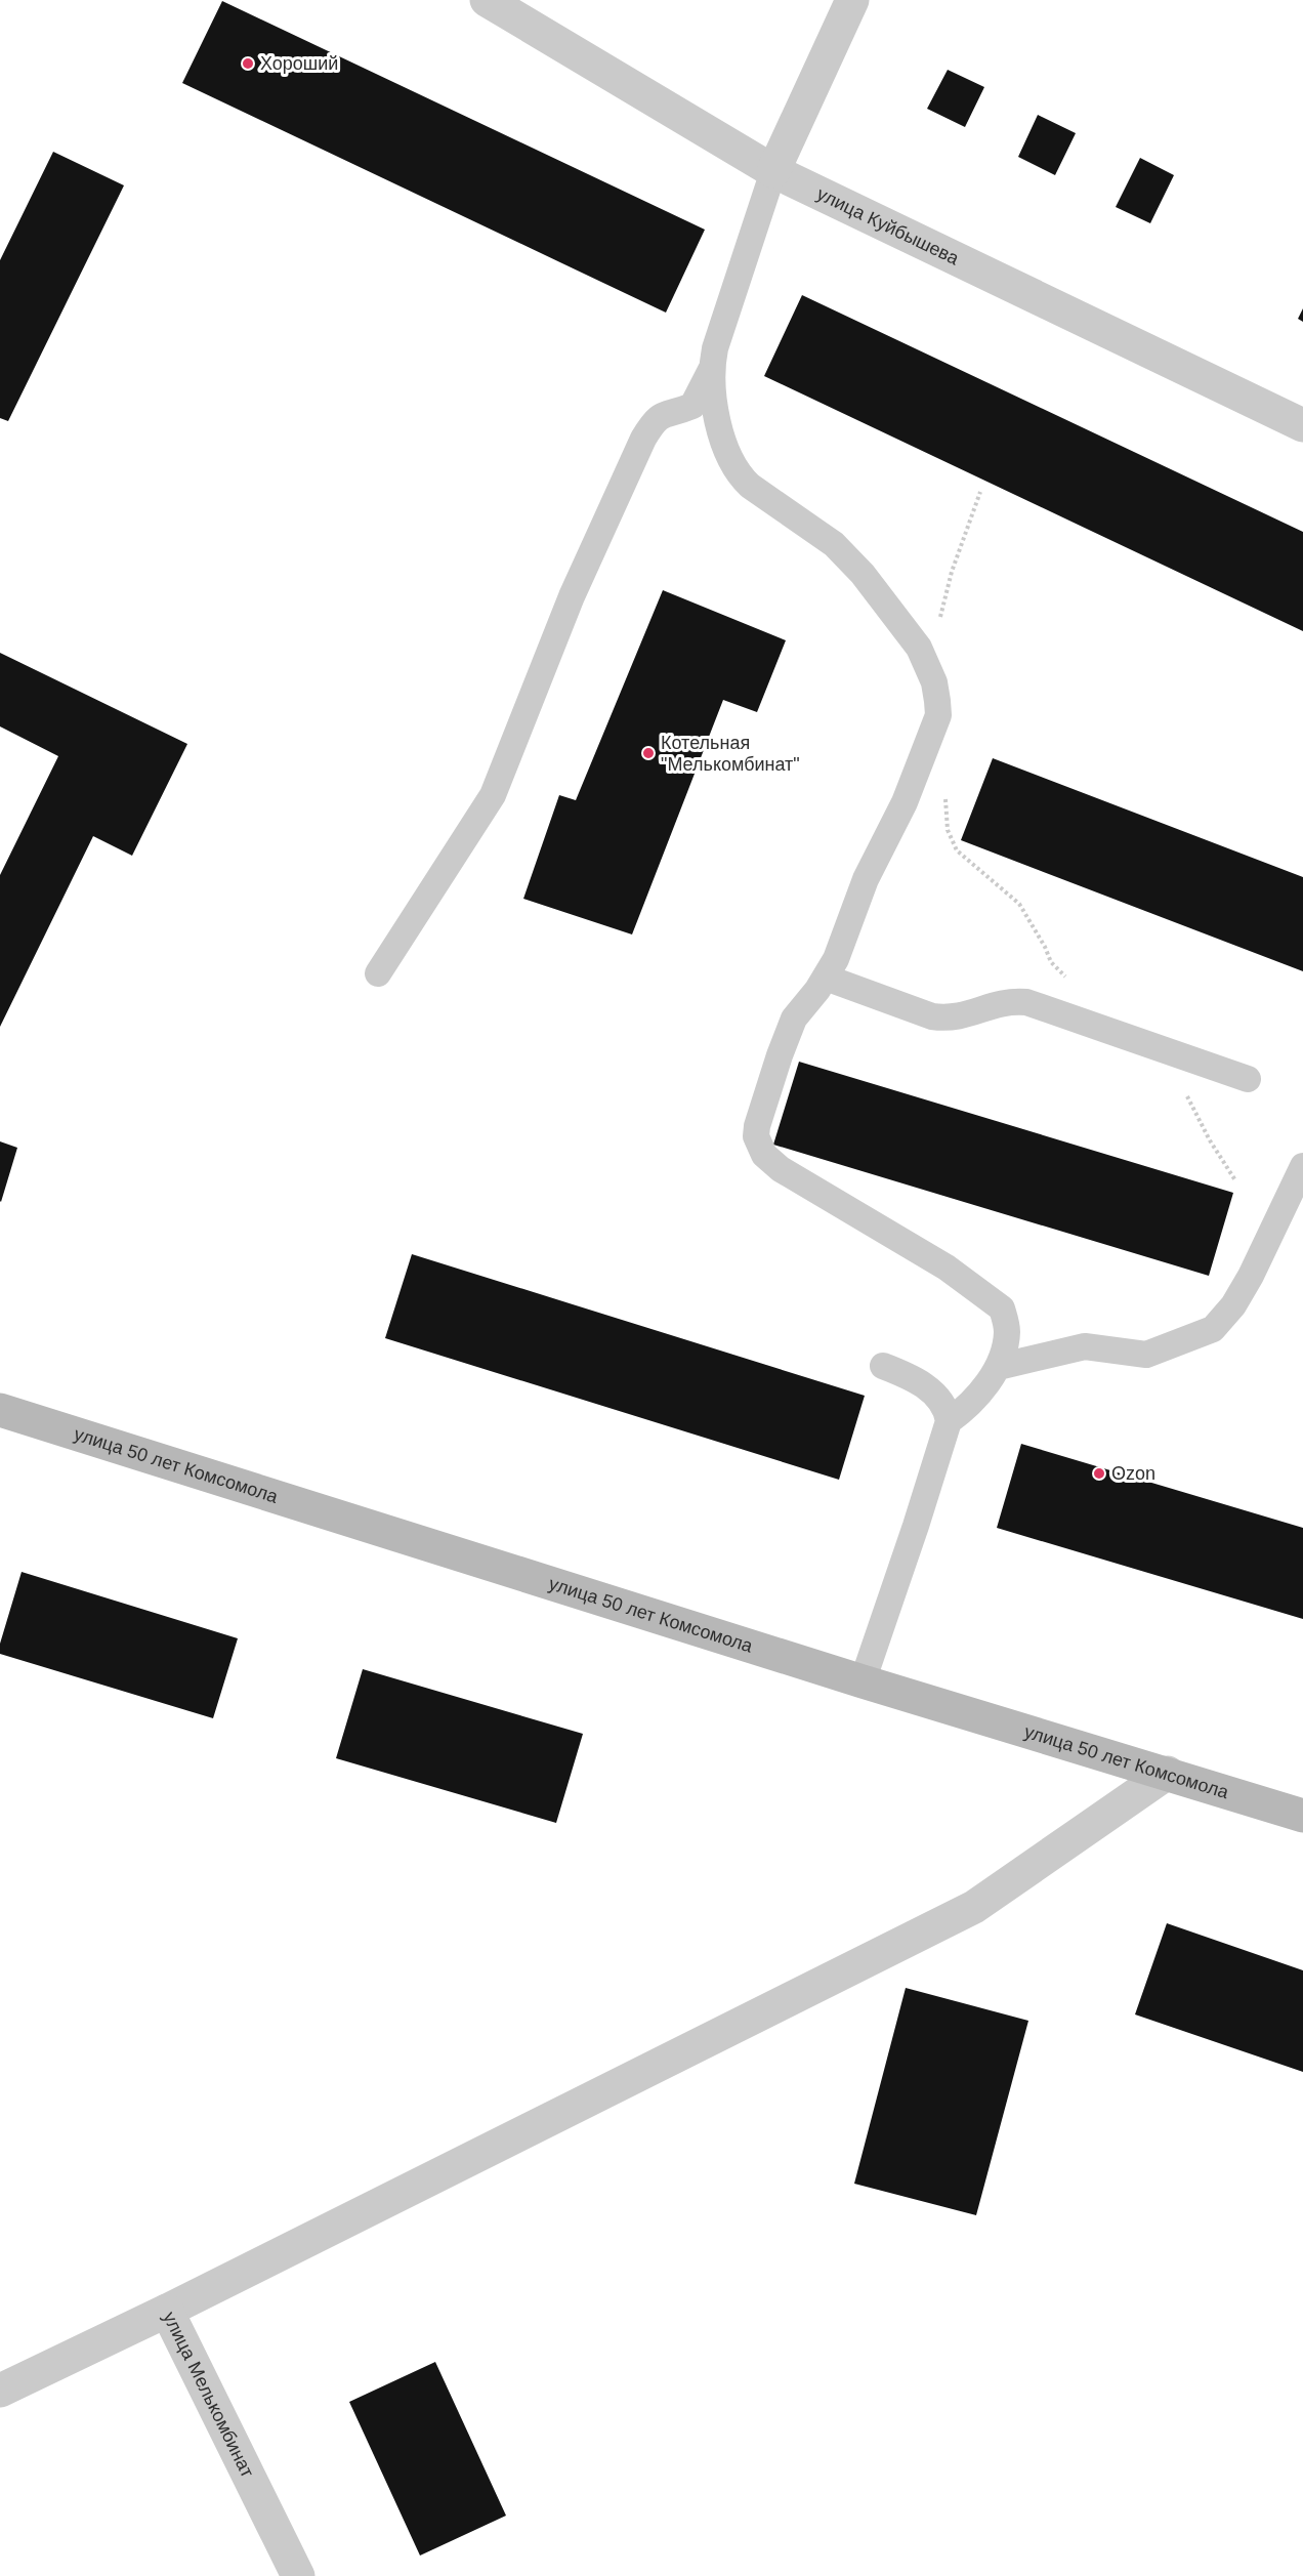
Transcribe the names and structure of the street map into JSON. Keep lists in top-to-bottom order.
{
  "streets": {
    "street": ["улица Куйбышева", "улица 50 лет Комсомола", "улица Мелькомбинат"]
  },
  "places": ["Хороший", "Котельная \"Мелькомбинат\"", "Ozon"]
}
